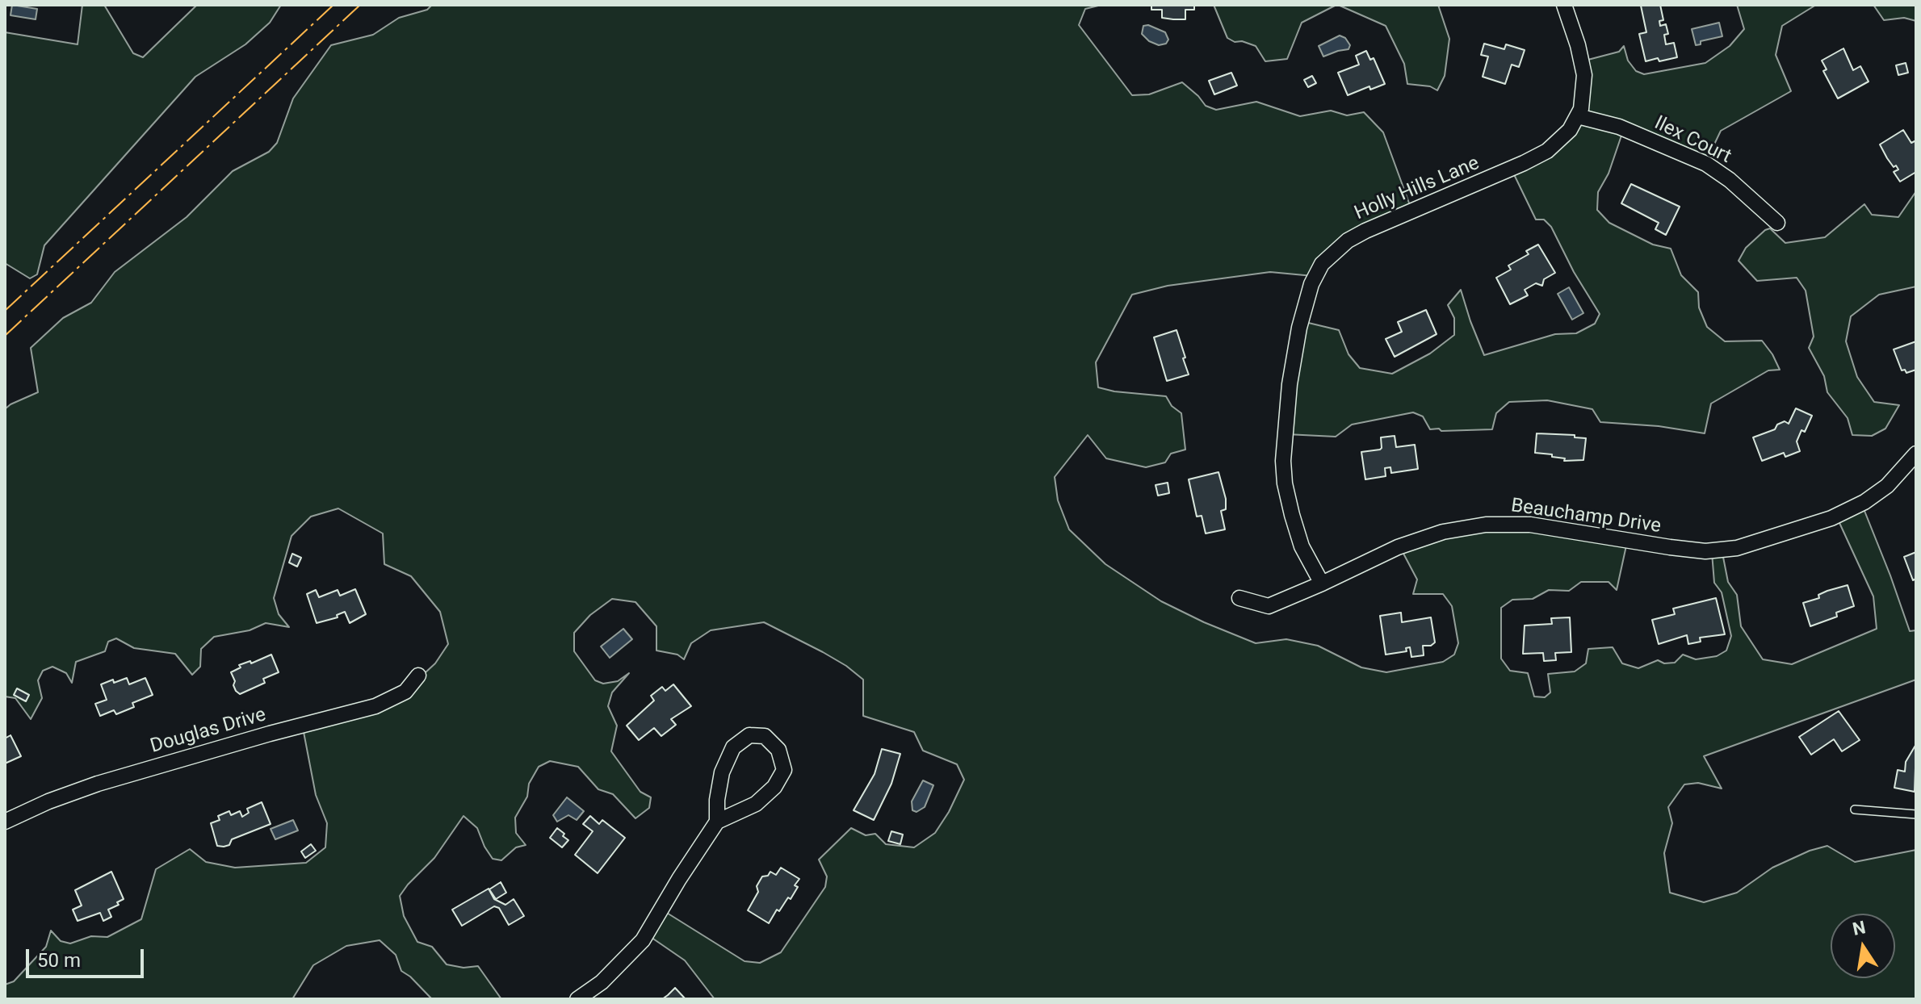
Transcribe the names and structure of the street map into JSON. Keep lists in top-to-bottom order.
{
  "streets": {
    "street": [
      "Ilex Court",
      "Holly Hills Lane",
      "Beauchamp Drive",
      "Douglas Drive"
    ]
  },
  "crossings": [
    ["Ilex Court", "Holly Hills Lane"],
    ["Holly Hills Lane", "Beauchamp Drive"]
  ],
  "scale_bar": "50 m",
  "north": "top"
}
